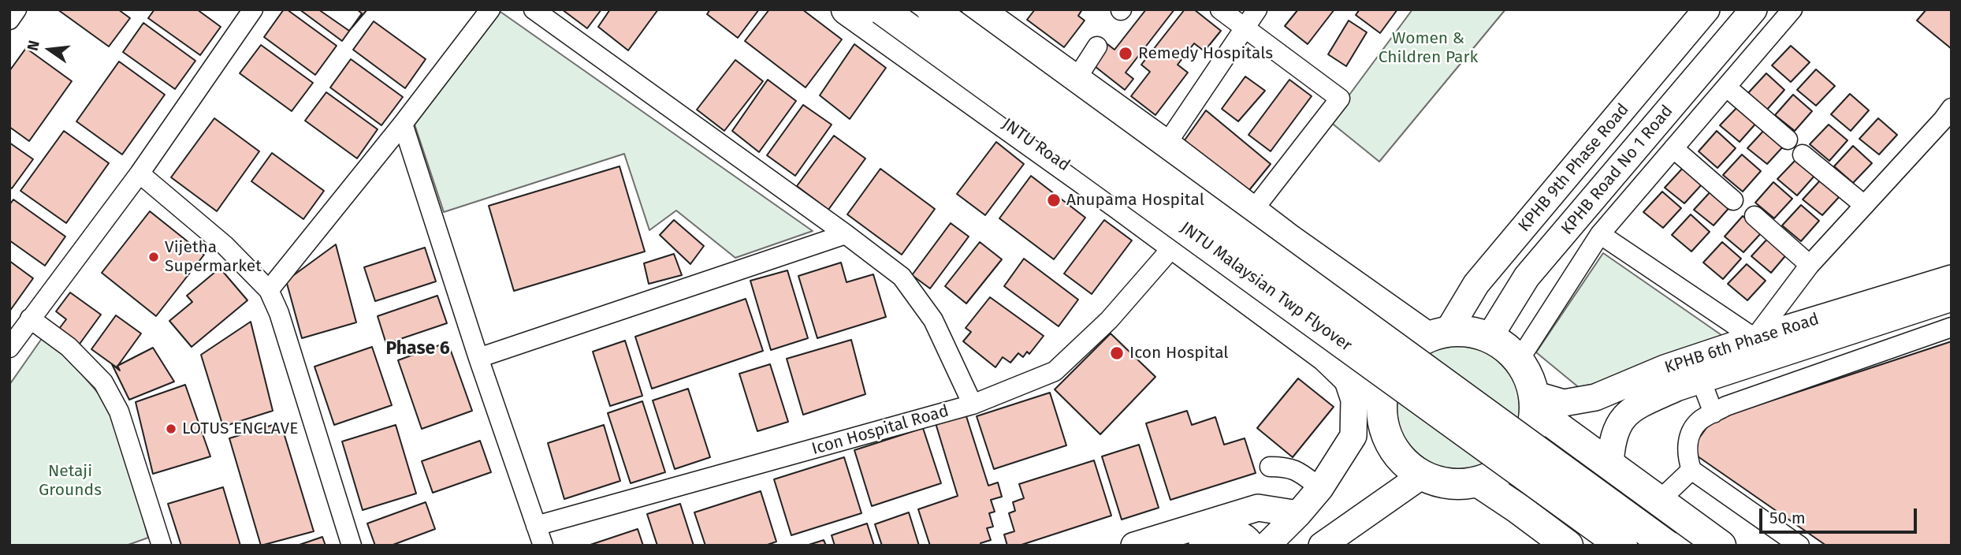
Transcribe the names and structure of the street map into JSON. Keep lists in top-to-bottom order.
{
  "streets": {
    "main road": ["JNTU Road", "JNTU Malaysian Twp Flyover"],
    "street": [
      "KPHB 9th Phase Road",
      "KPHB Road No 1 Road",
      "KPHB 6th Phase Road",
      "Icon Hospital Road"
    ]
  },
  "crossings": [
    ["JNTU Road", "KPHB 9th Phase Road"],
    ["JNTU Road", "KPHB Road No 1 Road"],
    ["JNTU Road", "JNTU Malaysian Twp Flyover"],
    ["JNTU Road", "KPHB 6th Phase Road"],
    ["JNTU Road", "Icon Hospital Road"],
    ["KPHB 9th Phase Road", "KPHB Road No 1 Road"],
    ["KPHB 9th Phase Road", "KPHB 6th Phase Road"],
    ["KPHB Road No 1 Road", "KPHB 6th Phase Road"]
  ],
  "districts": ["Phase 6"],
  "parks": ["Women & Children Park", "Netaji Grounds"],
  "places": [
    "Remedy Hospitals",
    "Anupama Hospital",
    "Vijetha Supermarket",
    "Icon Hospital",
    "LOTUS ENCLAVE"
  ],
  "scale_bar": "50 m",
  "north": "left"
}
